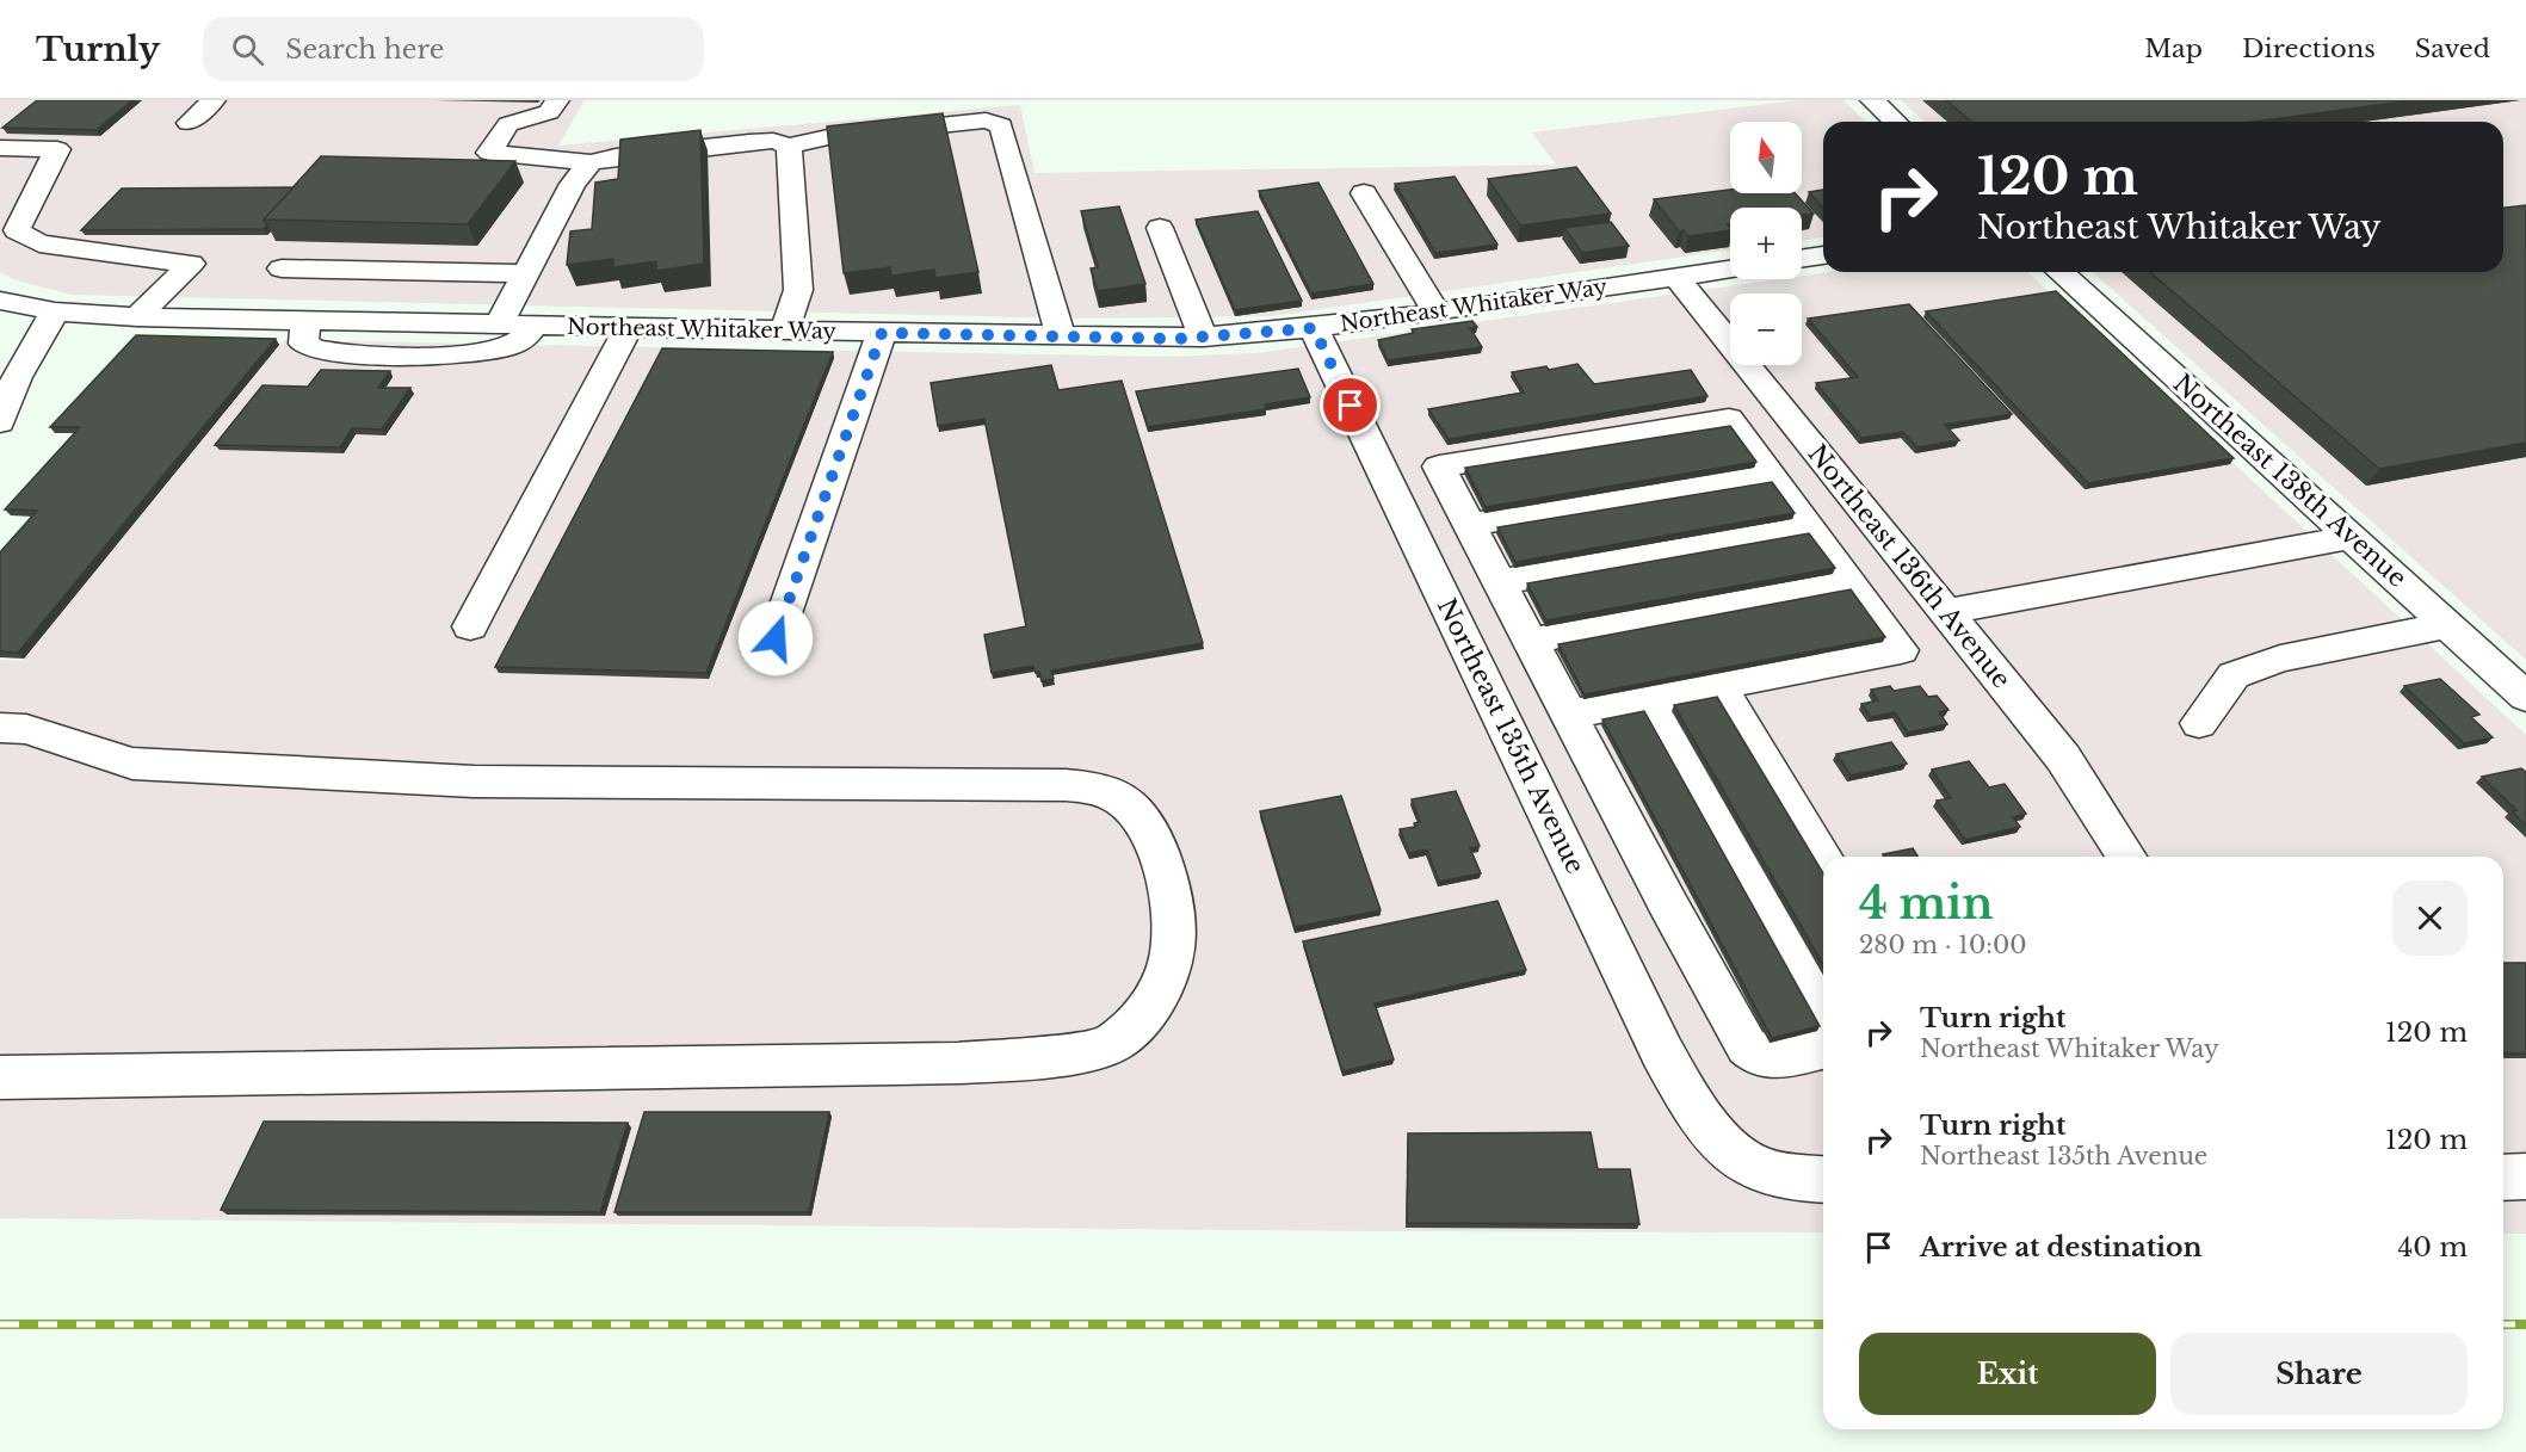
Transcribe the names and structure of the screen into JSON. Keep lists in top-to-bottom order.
{
  "streets": {
    "street": [
      "Northeast Whitaker Way",
      "Northeast 138th Avenue",
      "Northeast 136th Avenue",
      "Northeast 135th Avenue"
    ]
  },
  "crossings": [
    ["Northeast Whitaker Way", "Northeast 136th Avenue"],
    ["Northeast Whitaker Way", "Northeast 135th Avenue"]
  ],
  "north": "top",
  "page": {
    "header": "Turnly",
    "search": "Search here",
    "nav": ["Map", "Directions", "Saved"],
    "map_buttons": ["+", "−"],
    "turn": ["120 m", "Northeast Whitaker Way"],
    "heading": ["4 min", "280 m · 10:00"],
    "list": [
      {
        "name": "Turn right",
        "note": "Northeast Whitaker Way",
        "value": "120 m"
      },
      {
        "name": "Turn right",
        "note": "Northeast 135th Avenue",
        "value": "120 m"
      },
      {
        "name": "Arrive at destination",
        "value": "40 m"
      }
    ],
    "buttons": ["Exit", "Share"]
  }
}
